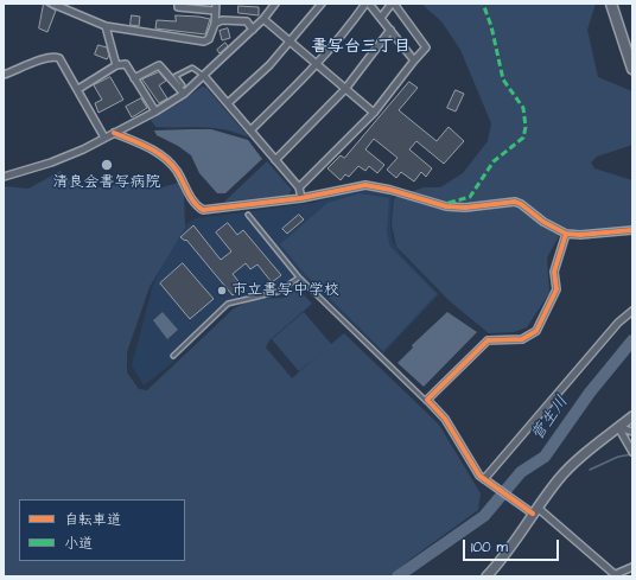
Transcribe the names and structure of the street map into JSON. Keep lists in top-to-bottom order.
{
  "districts": ["書写台三丁目"],
  "water": ["菅生川"],
  "places": ["清良会書写病院", "市立書写中学校"],
  "legend": ["自転車道", "小道"],
  "scale_bar": "100 m"
}
